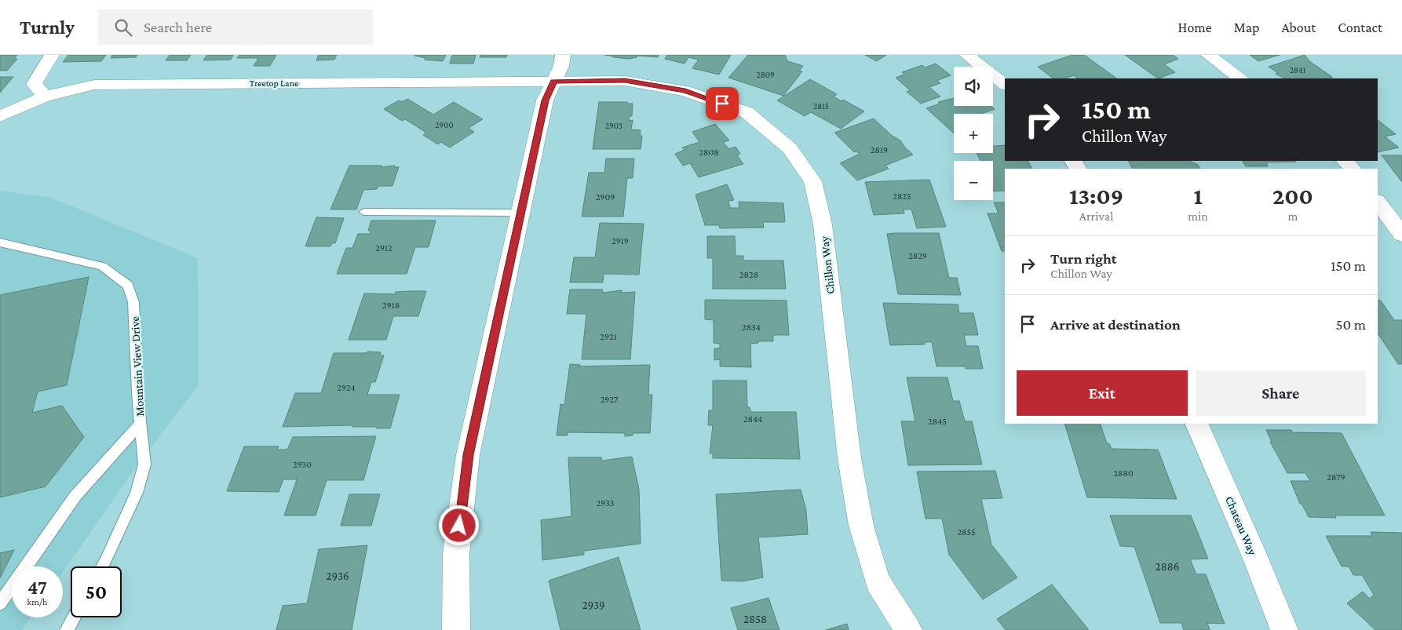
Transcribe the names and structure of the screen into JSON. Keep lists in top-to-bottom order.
{
  "streets": {
    "street": ["Treetop Lane", "Chillon Way", "Chateau Way"],
    "lane": ["Mountain View Drive"]
  },
  "crossings": [
    ["Treetop Lane", "Chillon Way"]
  ],
  "house_numbers": [
    "2841",
    "2809",
    "2815",
    "2900",
    "2903",
    "2819",
    "2808",
    "2825",
    "2909",
    "2919",
    "2912",
    "2829",
    "2828",
    "2918",
    "2834",
    "2921",
    "2924",
    "2927",
    "2844",
    "2845",
    "2930",
    "2880",
    "2879",
    "2933",
    "2855",
    "2886",
    "2936",
    "2939",
    "2858"
  ],
  "page": {
    "header": "Turnly",
    "search": "Search here",
    "nav": [
      "Home",
      "Map",
      "About",
      "Contact"
    ],
    "map_buttons": ["+", "−"],
    "turn": ["150 m", "Chillon Way"],
    "eta": [
      "13:09",
      "Arrival",
      "1",
      "min",
      "200",
      "m"
    ],
    "list": [
      {
        "name": "Turn right",
        "note": "Chillon Way",
        "value": "150 m"
      },
      {
        "name": "Arrive at destination",
        "value": "50 m"
      }
    ],
    "buttons": ["Exit", "Share"],
    "speed": "47 km/h",
    "limit": "50"
  }
}
